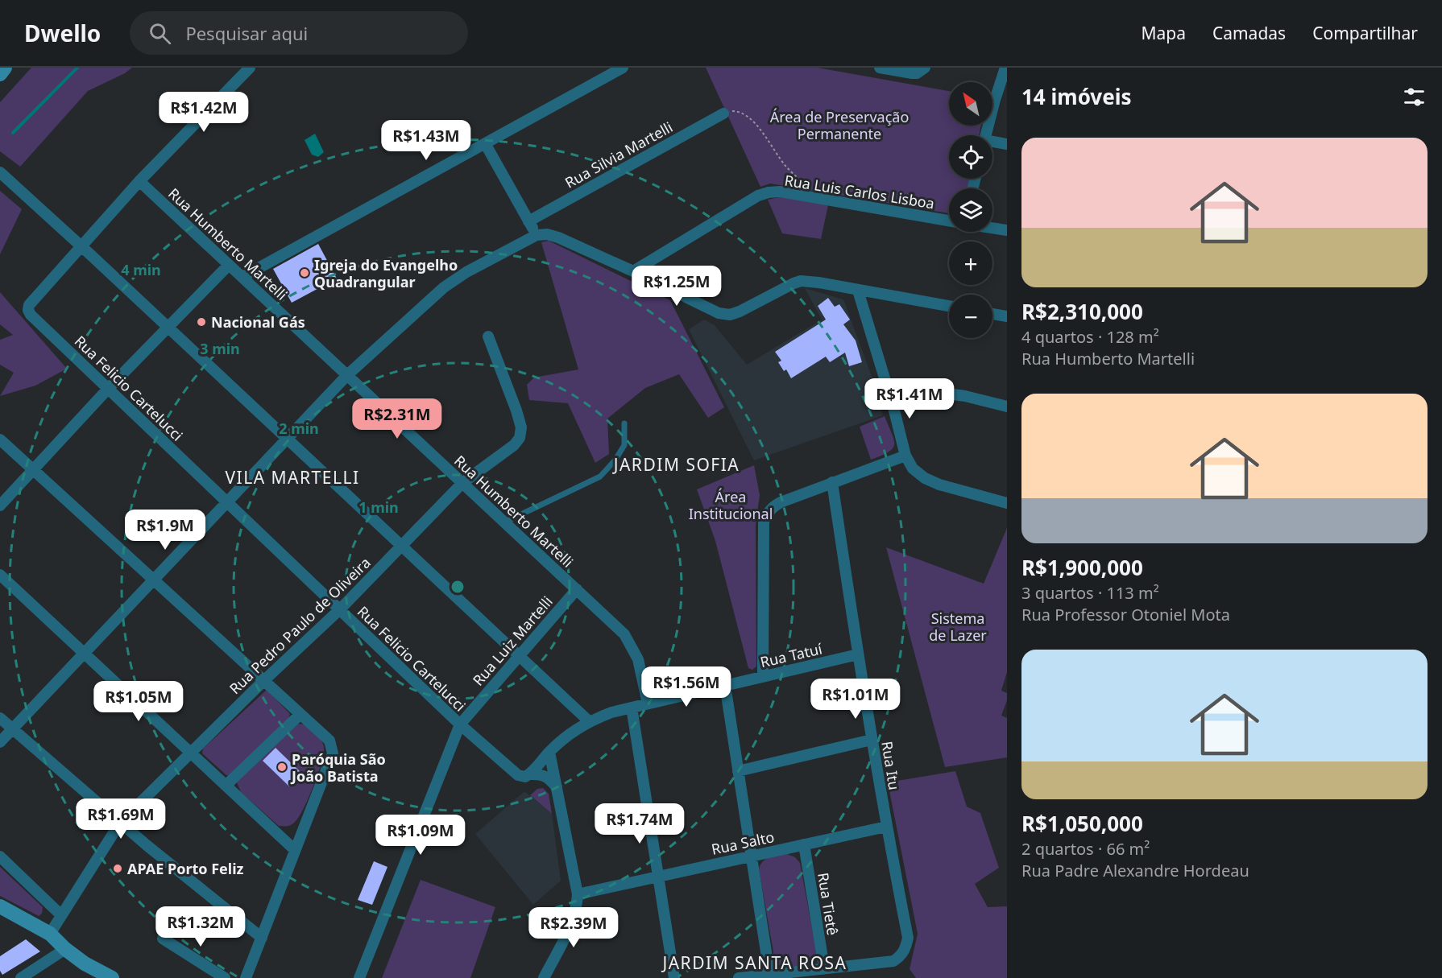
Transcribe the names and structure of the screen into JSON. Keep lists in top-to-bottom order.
{
  "streets": {
    "street": [
      "Rua Silvia Martelli",
      "Rua Luis Carlos Lisboa",
      "Rua Humberto Martelli",
      "Rua Felicio Cartelucci",
      "Rua Pedro Paulo de Oliveira",
      "Rua Luiz Martelli",
      "Rua Tatuí",
      "Rua Itu",
      "Rua Salto",
      "Rua Tietê"
    ]
  },
  "crossings": [
    ["Rua Humberto Martelli", "Rua Pedro Paulo de Oliveira"],
    ["Rua Humberto Martelli", "Rua Luiz Martelli"],
    ["Rua Humberto Martelli", "Rua Tatuí"],
    ["Rua Felicio Cartelucci", "Rua Pedro Paulo de Oliveira"],
    ["Rua Felicio Cartelucci", "Rua Luiz Martelli"],
    ["Rua Felicio Cartelucci", "Rua Tatuí"],
    ["Rua Tatuí", "Rua Itu"],
    ["Rua Itu", "Rua Salto"],
    ["Rua Itu", "Rua Tietê"],
    ["Rua Salto", "Rua Tietê"]
  ],
  "districts": ["JARDIM SOFIA", "VILA MARTELLI", "JARDIM SANTA ROSA"],
  "parks": ["Área de Preservação Permanente", "Área Institucional", "Sistema de Lazer"],
  "places": [
    "Igreja do Evangelho Quadrangular",
    "Nacional Gás",
    "Paróquia São João Batista",
    "APAE Porto Feliz"
  ],
  "north": "top left",
  "page": {
    "header": "Dwello",
    "search": "Pesquisar aqui",
    "nav": ["Mapa", "Camadas", "Compartilhar"],
    "heading": "14 imóveis",
    "map_buttons": ["+", "−"],
    "price": [
      "R$1.42M",
      "R$1.43M",
      "R$1.25M",
      "R$1.41M",
      "R$2.31M",
      "R$1.9M",
      "R$1.56M",
      "R$1.01M",
      "R$1.05M",
      "R$1.69M",
      "R$1.74M",
      "R$1.09M",
      "R$1.32M",
      "R$2.39M"
    ],
    "list": [
      {
        "name": "R$2,310,000",
        "note": "4 quartos · 128 m² · Rua Humberto Martelli"
      },
      {
        "name": "R$1,900,000",
        "note": "3 quartos · 113 m² · Rua Professor Otoniel Mota"
      },
      {
        "name": "R$1,050,000",
        "note": "2 quartos · 66 m² · Rua Padre Alexandre Hordeau"
      }
    ]
  },
  "rings": [
    "4 min",
    "3 min",
    "2 min",
    "1 min"
  ]
}
